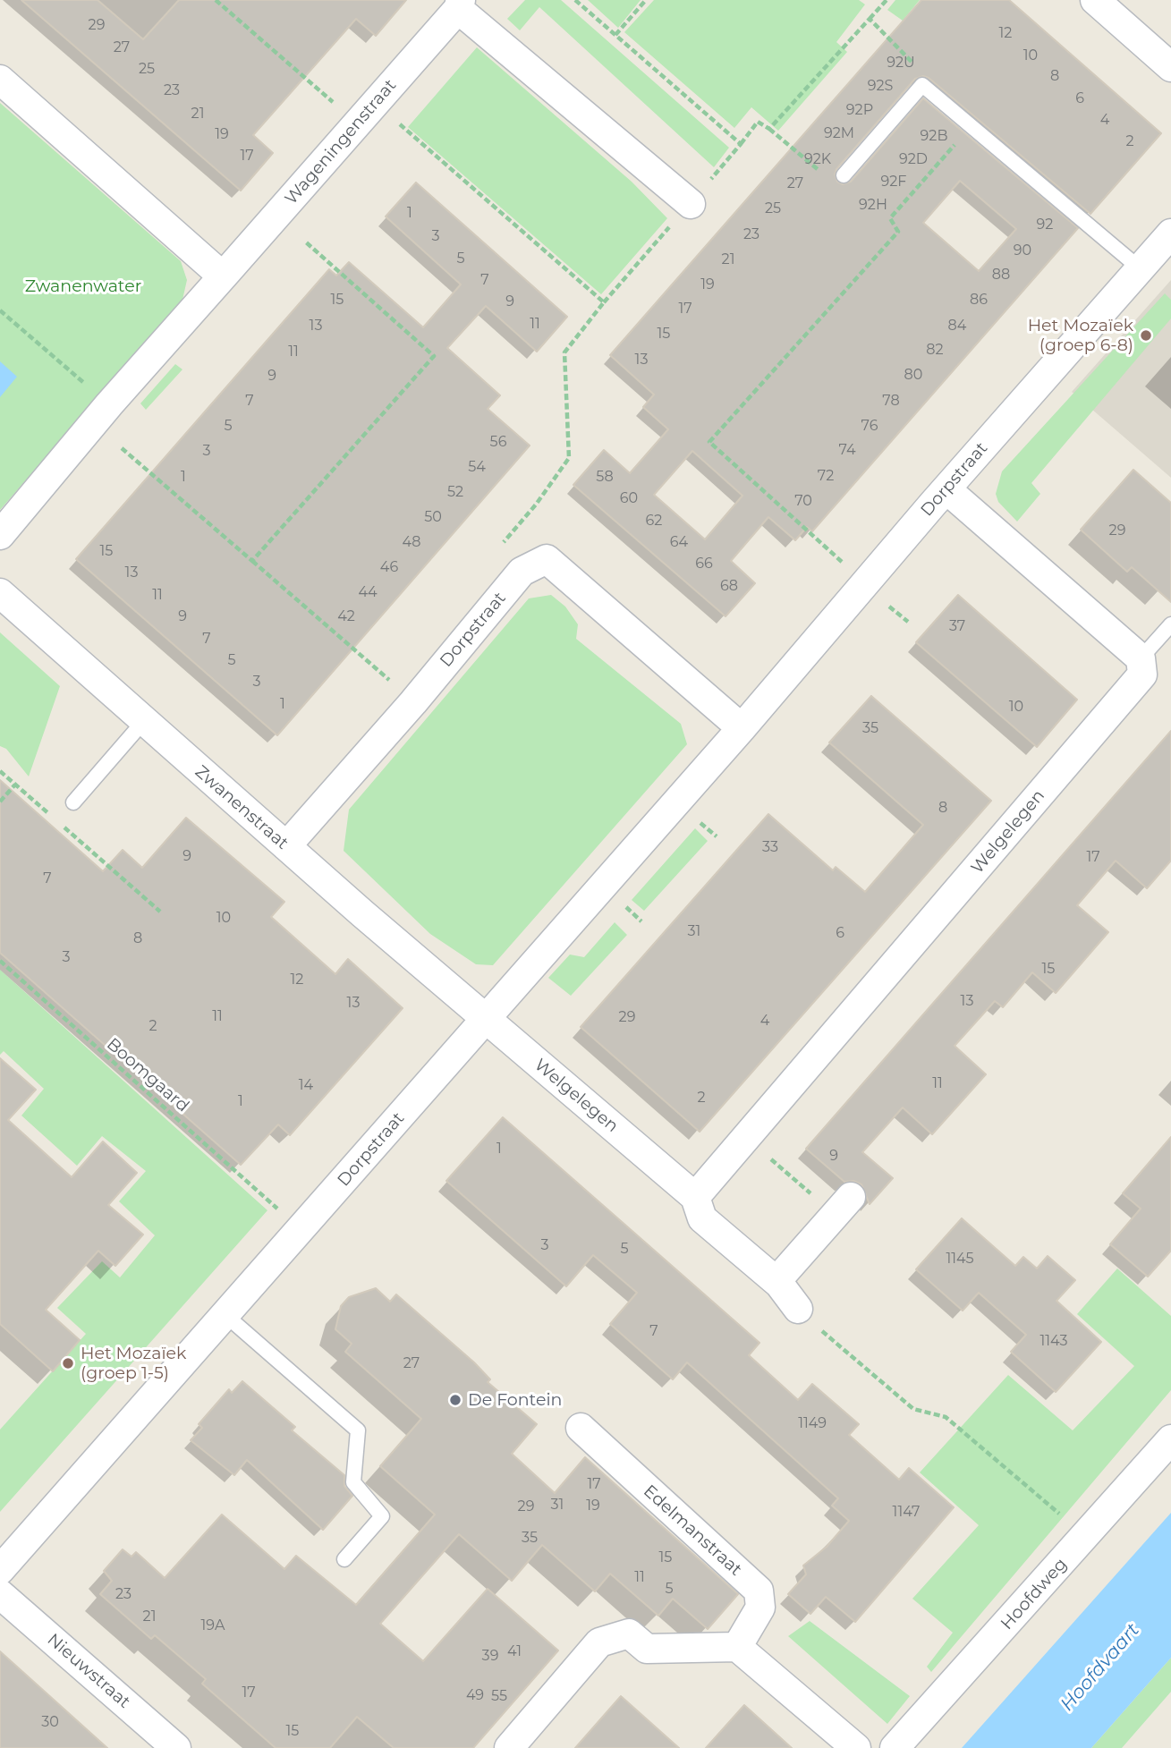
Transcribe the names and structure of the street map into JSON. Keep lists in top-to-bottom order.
{
  "streets": {
    "street": [
      "Wageningenstraat",
      "Dorpstraat",
      "Zwanenstraat",
      "Welgelegen",
      "Edelmanstraat",
      "Hoofdweg",
      "Nieuwstraat"
    ],
    "path": ["Boomgaard"]
  },
  "crossings": [
    ["Dorpstraat", "Zwanenstraat"],
    ["Dorpstraat", "Welgelegen"],
    ["Zwanenstraat", "Welgelegen"]
  ],
  "water": ["Hoofdvaart"],
  "parks": ["Zwanenwater"],
  "places": ["Het Mozaïek (groep 6-8)", "Het Mozaïek (groep 1-5)", "De Fontein"],
  "house_numbers": [
    "29",
    "12",
    "27",
    "10",
    "92U",
    "25",
    "8",
    "92S",
    "23",
    "6",
    "92P",
    "21",
    "4",
    "92M",
    "19",
    "92B",
    "2",
    "17",
    "92K",
    "92D",
    "92F",
    "27",
    "92H",
    "25",
    "1",
    "92",
    "23",
    "3",
    "90",
    "5",
    "21",
    "88",
    "7",
    "19",
    "15",
    "86",
    "9",
    "17",
    "11",
    "13",
    "84",
    "15",
    "82",
    "11",
    "13",
    "80",
    "9",
    "7",
    "78",
    "5",
    "76",
    "56",
    "74",
    "3",
    "54",
    "72",
    "1",
    "58",
    "52",
    "60",
    "70",
    "50",
    "62",
    "29",
    "48",
    "64",
    "15",
    "66",
    "46",
    "13",
    "68",
    "44",
    "11",
    "9",
    "42",
    "37",
    "7",
    "5",
    "3",
    "1",
    "10",
    "35",
    "8",
    "33",
    "9",
    "17",
    "7",
    "10",
    "31",
    "6",
    "8",
    "3",
    "15",
    "12",
    "13",
    "13",
    "11",
    "29",
    "4",
    "2",
    "11",
    "14",
    "2",
    "1",
    "1",
    "9",
    "3",
    "5",
    "1145",
    "7",
    "1143",
    "27",
    "1149",
    "17",
    "31",
    "19",
    "29",
    "1147",
    "35",
    "15",
    "11",
    "5",
    "23",
    "21",
    "19A",
    "41",
    "39",
    "17",
    "49",
    "55",
    "30",
    "15"
  ]
}
